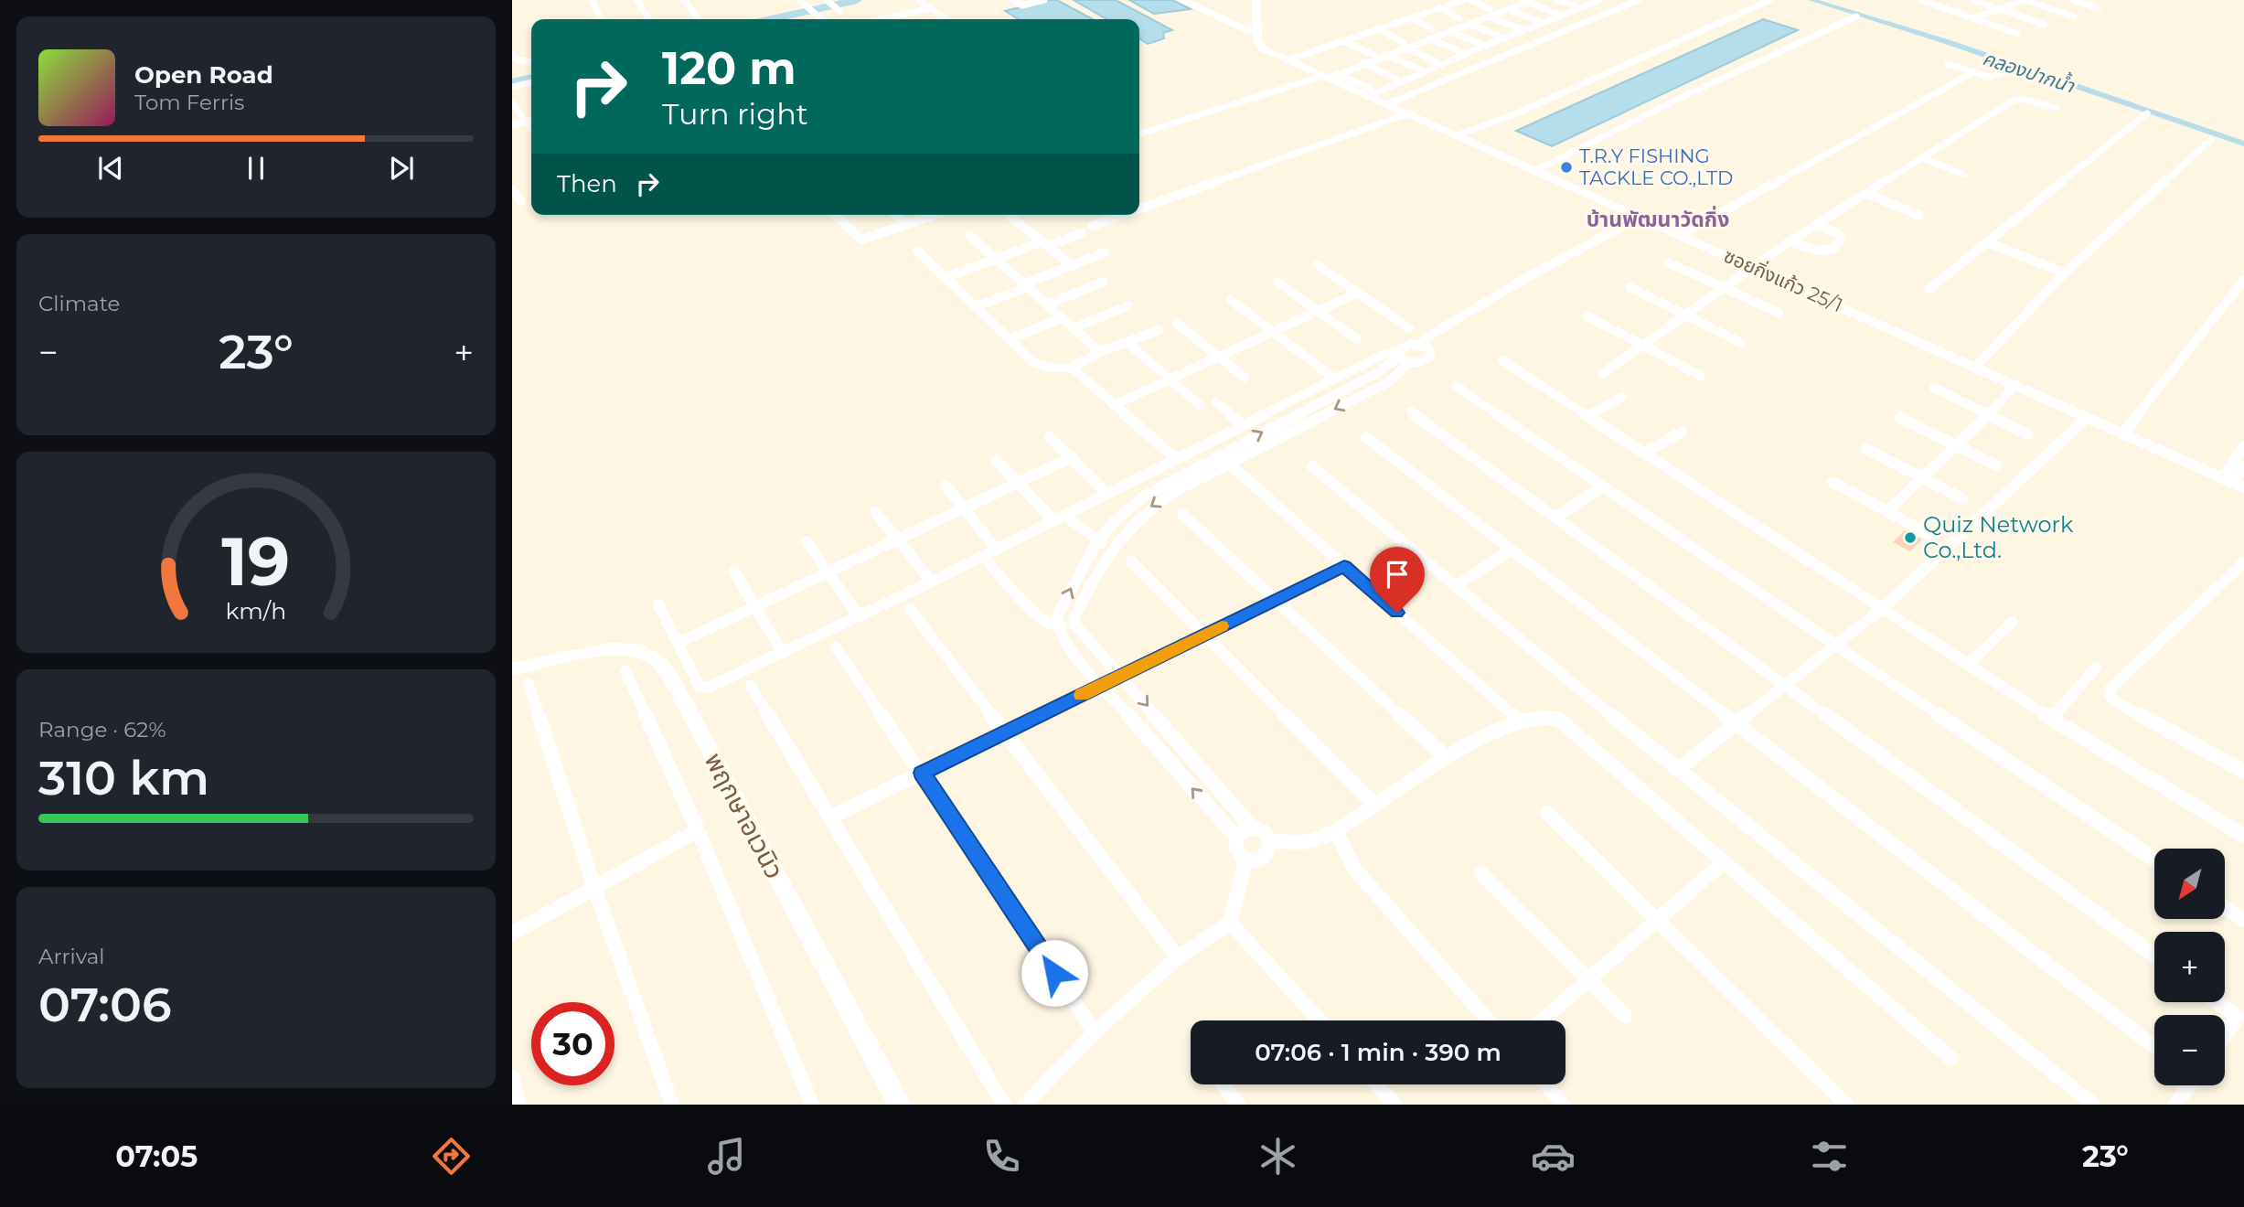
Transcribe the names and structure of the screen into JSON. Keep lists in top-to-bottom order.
{
  "streets": {
    "street": ["ซอยกิ่งแก้ว 25/1", "พฤกษาอเวนิว"]
  },
  "districts": ["บ้านพัฒนาวัดกิ่ง"],
  "water": ["คลองปากน้ำ"],
  "places": ["T.R.Y FISHING TACKLE CO.,LTD", "Quiz Network Co.,Ltd."],
  "north": "bottom left",
  "page": {
    "turn": ["120 m", "Turn right"],
    "song": ["Open Road", "Tom Ferris"],
    "then": "Then",
    "tile": [
      "Climate",
      ["Range · 62%", "310 km"],
      ["Arrival", "07:06"]
    ],
    "heat": ["−", "23°", "+"],
    "map_buttons": ["+", "−"],
    "limit": "30",
    "trip": "07:06 · 1 min · 390 m",
    "tabs": ["07:05", "23°"],
    "gauge": ["19", "km/h"]
  }
}
